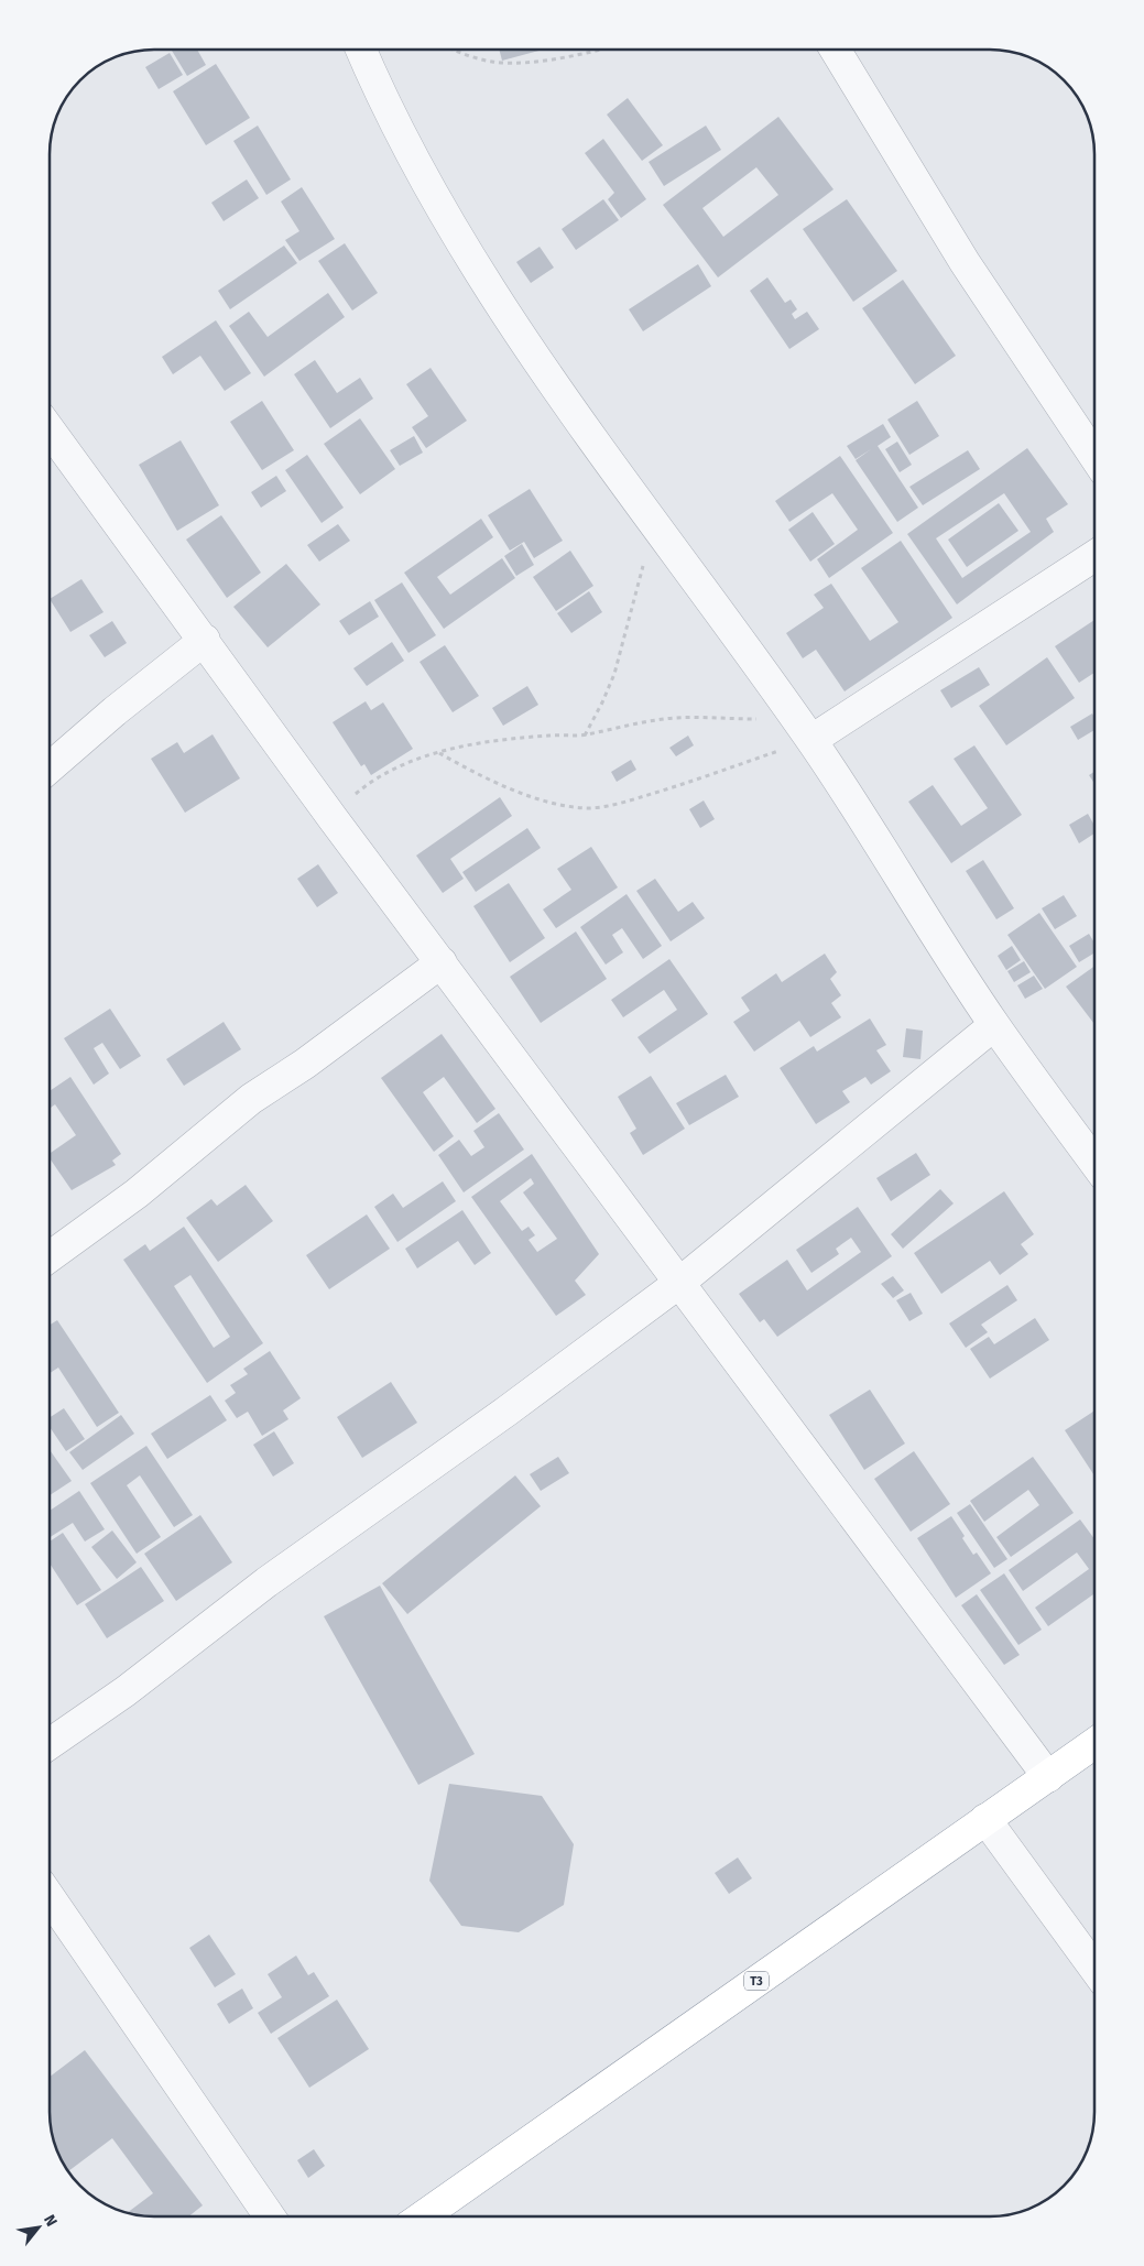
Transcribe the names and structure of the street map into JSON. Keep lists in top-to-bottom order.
{
  "streets": {
    "highway": ["T3"]
  },
  "north": "top right"
}
